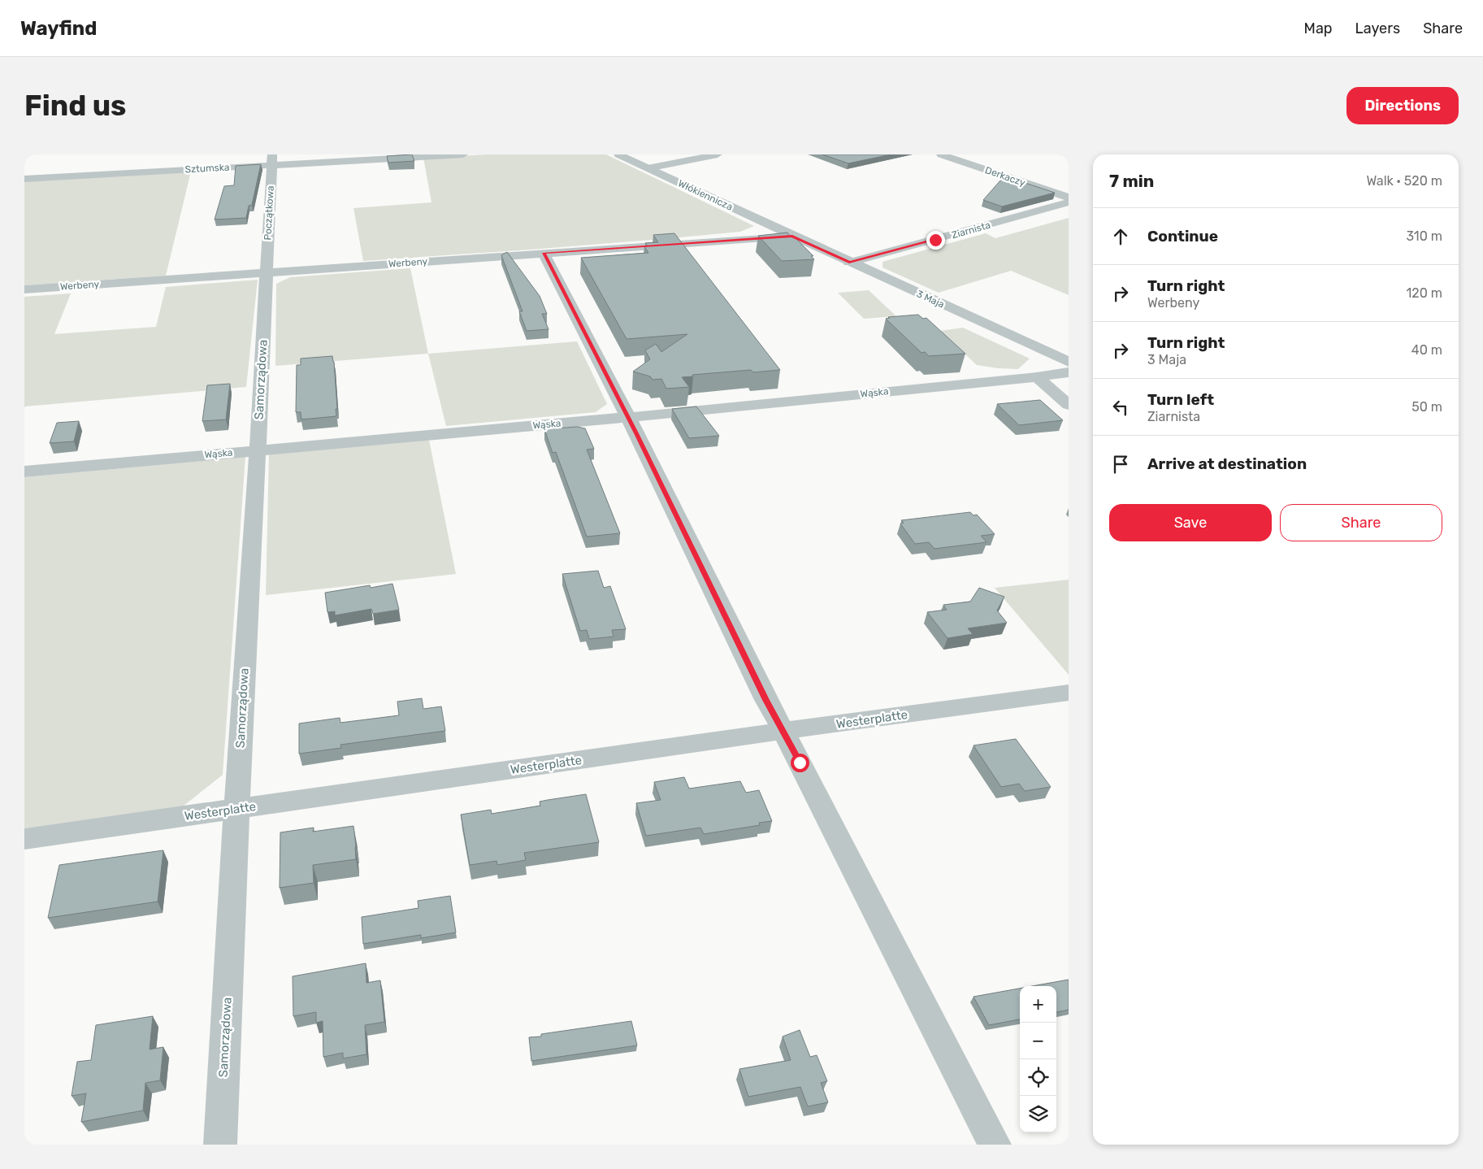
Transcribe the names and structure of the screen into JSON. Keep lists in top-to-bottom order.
{
  "streets": {
    "street": [
      "Sztumska",
      "Derkaczy",
      "Włókiennicza",
      "Początkowa",
      "Ziarnista",
      "Werbeny",
      "3 Maja",
      "Samorządowa",
      "Wąska",
      "Westerplatte"
    ]
  },
  "crossings": [
    ["Sztumska", "Początkowa"],
    ["Włókiennicza", "Werbeny"],
    ["Włókiennicza", "3 Maja"],
    ["Początkowa", "Werbeny"],
    ["Początkowa", "Samorządowa"],
    ["Ziarnista", "3 Maja"],
    ["Werbeny", "3 Maja"],
    ["Werbeny", "Samorządowa"],
    ["Samorządowa", "Wąska"],
    ["Samorządowa", "Westerplatte"]
  ],
  "page": {
    "header": "Wayfind",
    "nav": ["Map", "Layers", "Share"],
    "buttons": [
      "Directions",
      ["Save", "Share"]
    ],
    "title": "Find us",
    "heading": ["7 min", "Walk · 520 m"],
    "list": [
      ["Continue", "310 m"],
      ["Turn right", "Werbeny", "120 m"],
      ["Turn right", "3 Maja", "40 m"],
      ["Turn left", "Ziarnista", "50 m"],
      "Arrive at destination"
    ],
    "map_buttons": ["+", "−"]
  }
}
